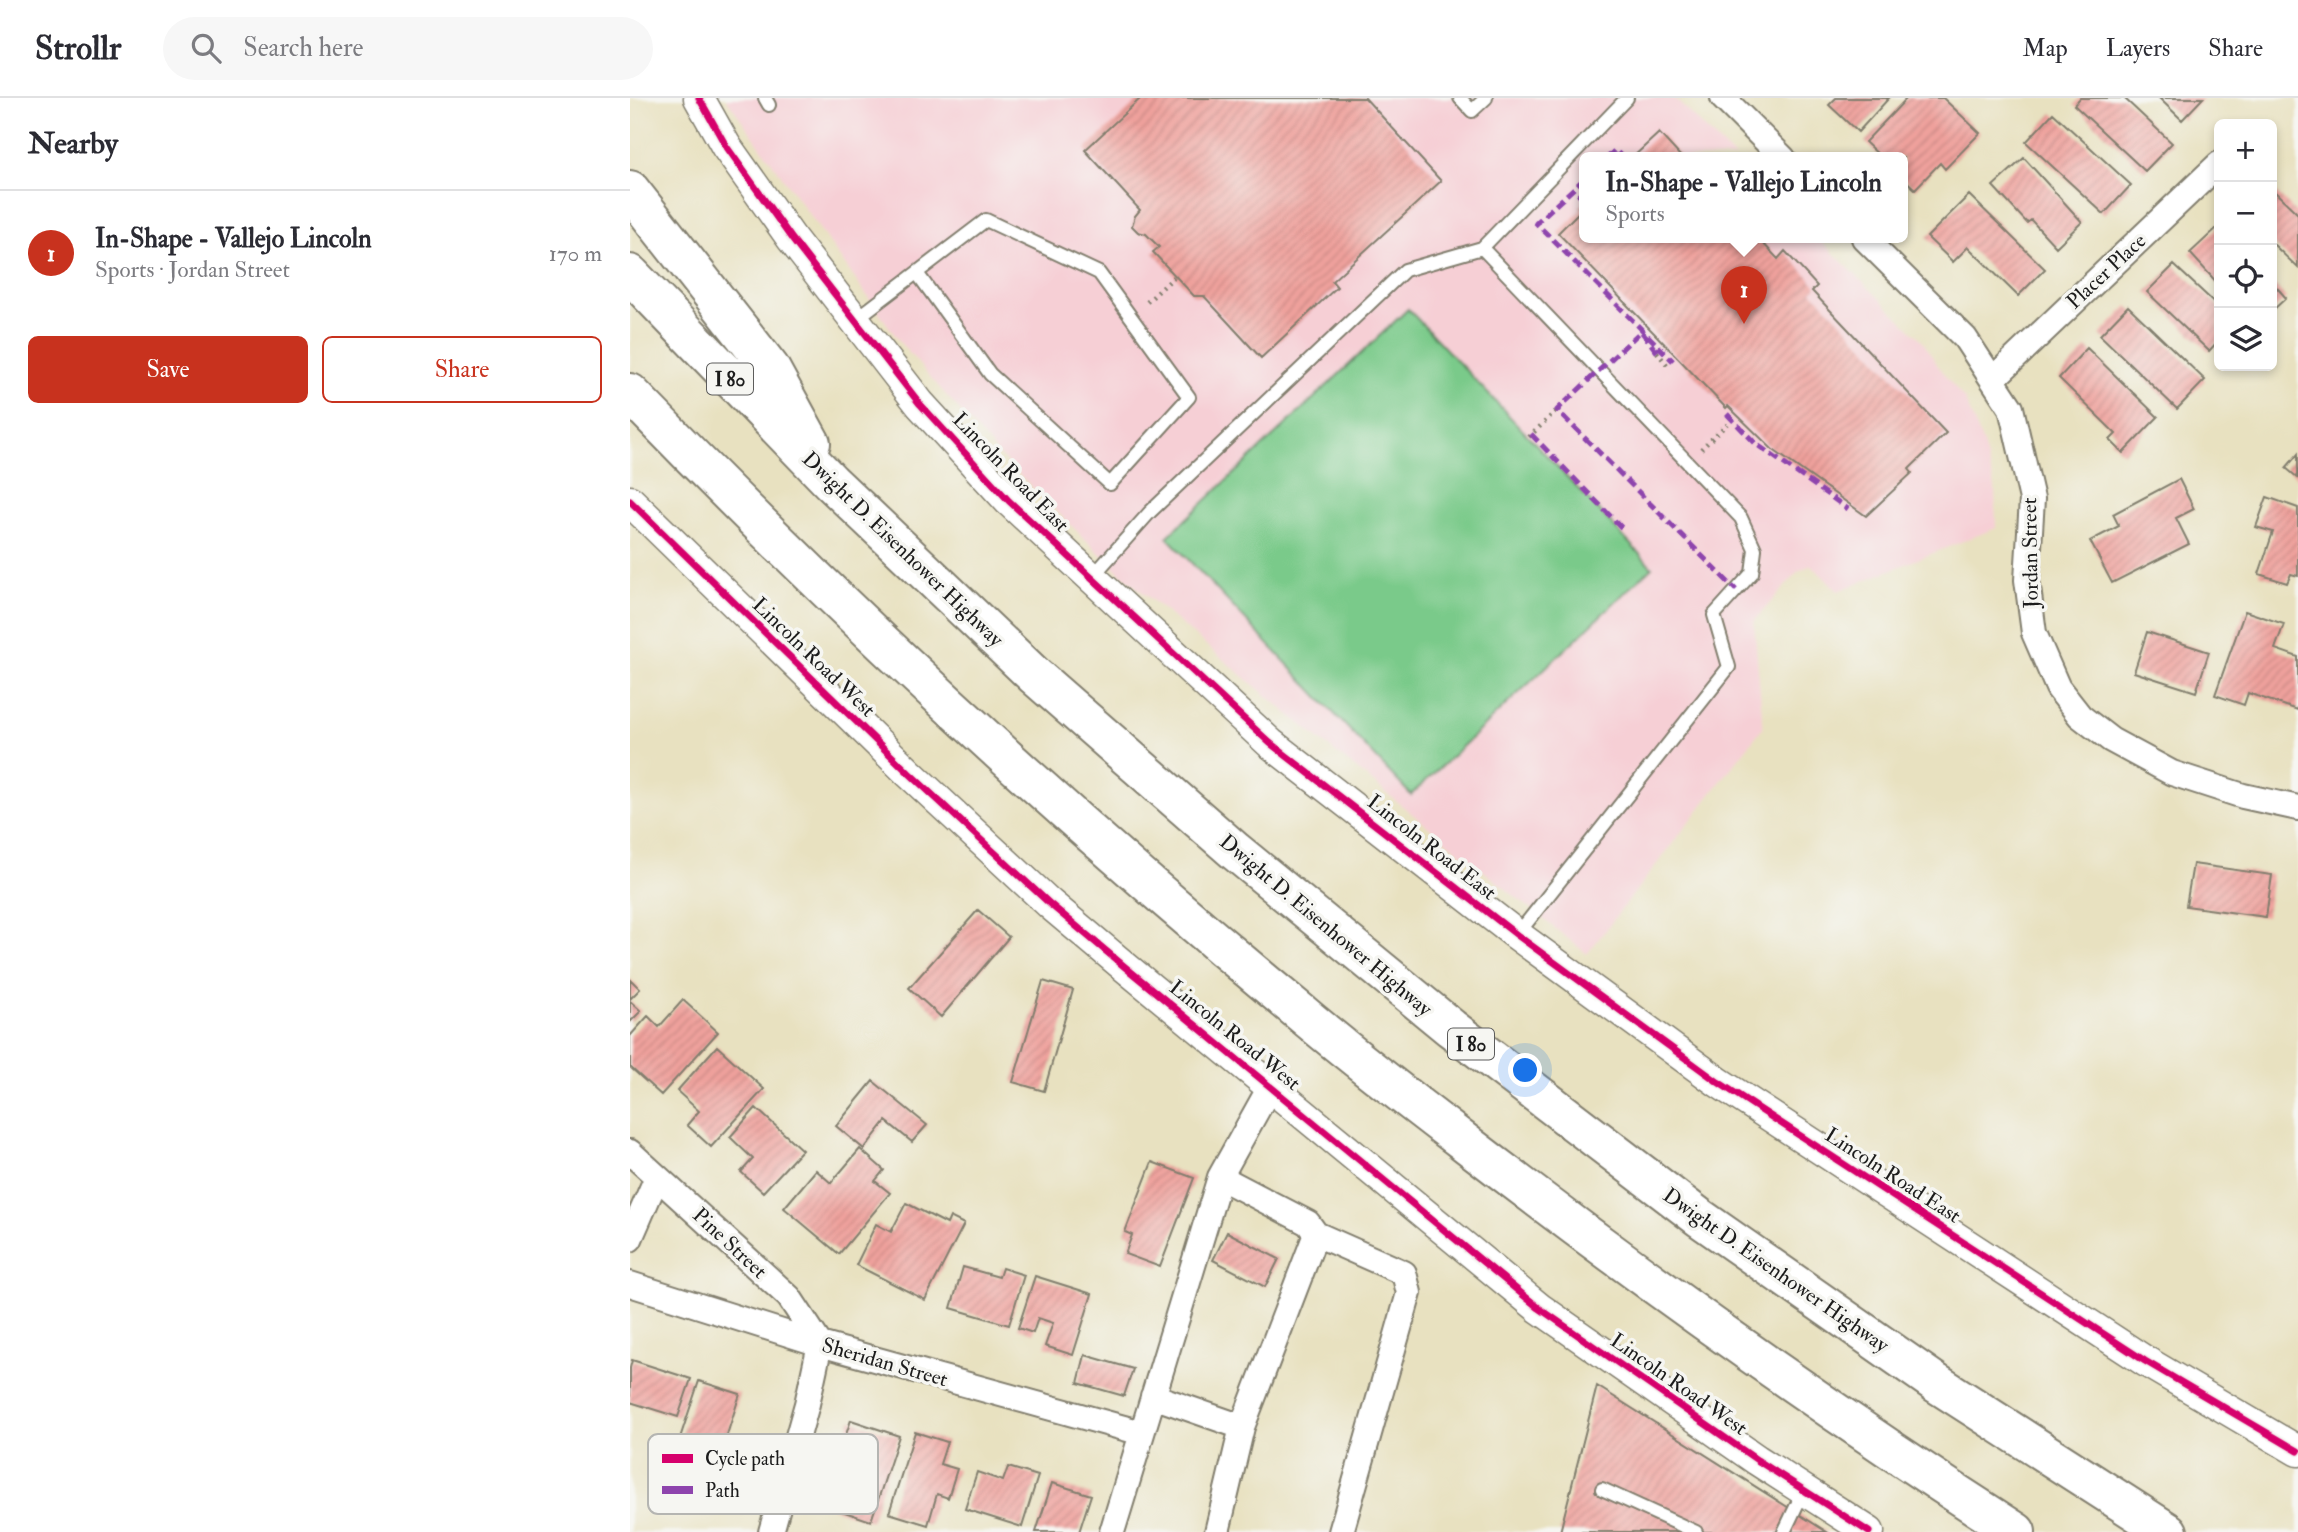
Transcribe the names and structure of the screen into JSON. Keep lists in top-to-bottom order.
{
  "streets": {
    "highway": ["I 80", "Dwight D. Eisenhower Highway"],
    "street": [
      "Placer Place",
      "Lincoln Road East",
      "Jordan Street",
      "Lincoln Road West",
      "Pine Street",
      "Sheridan Street"
    ]
  },
  "crossings": [
    ["Placer Place", "Jordan Street"],
    ["Pine Street", "Sheridan Street"]
  ],
  "legend": ["Cycle path", "Path"],
  "page": {
    "header": "Strollr",
    "search": "Search here",
    "nav": ["Map", "Layers", "Share"],
    "heading": "Nearby",
    "map_buttons": ["+", "−"],
    "popup": ["In-Shape - Vallejo Lincoln", "Sports"],
    "list": [
      {
        "mark": "1",
        "name": "In-Shape - Vallejo Lincoln",
        "note": "Sports · Jordan Street",
        "value": "170 m"
      }
    ],
    "pins": "1",
    "buttons": ["Save", "Share"]
  }
}
